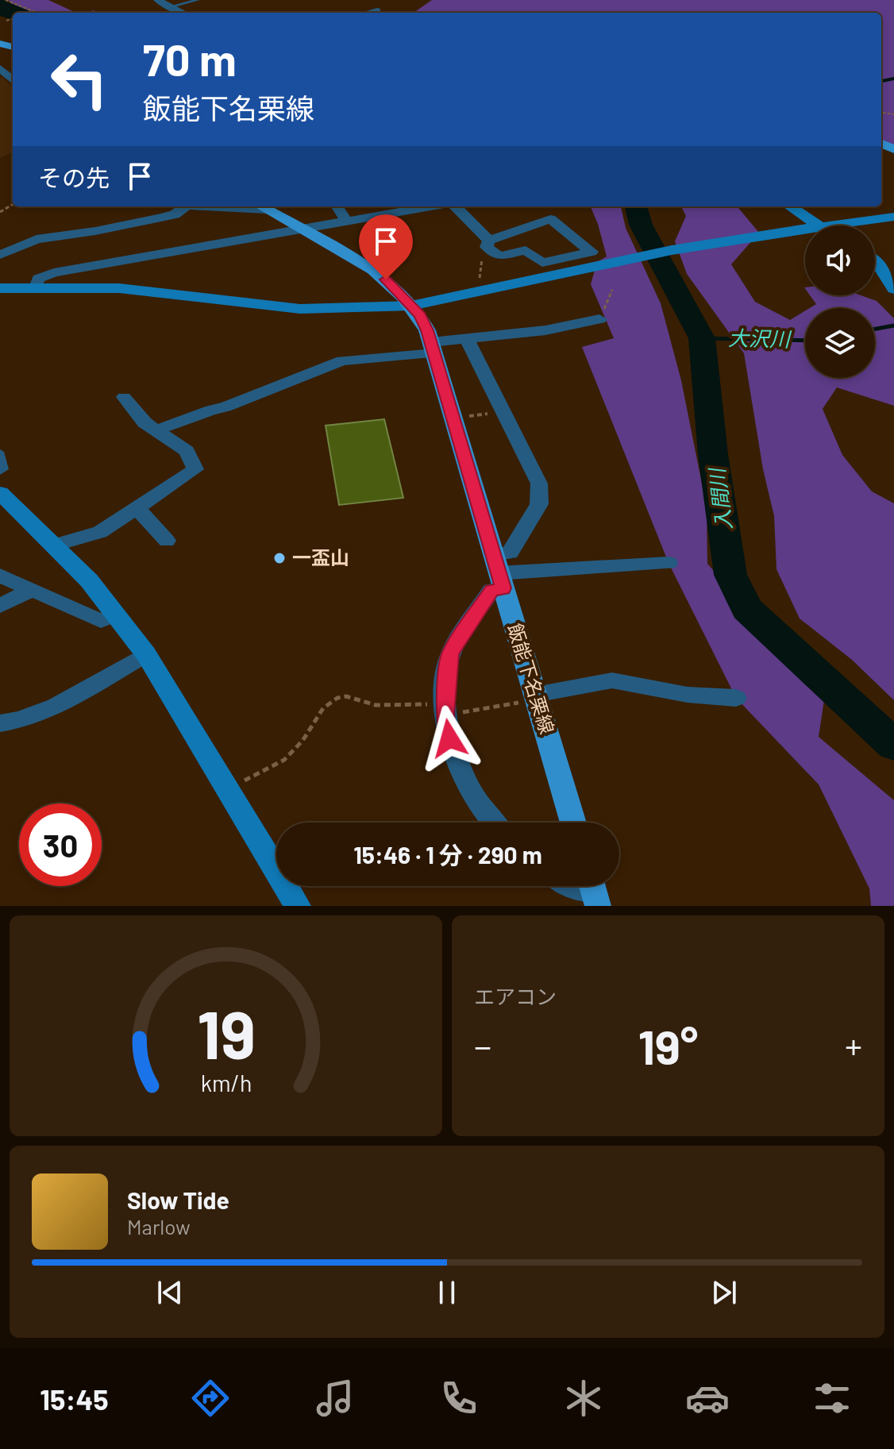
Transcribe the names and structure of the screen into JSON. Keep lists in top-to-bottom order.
{
  "streets": {
    "main road": ["飯能下名栗線"]
  },
  "water": ["大沢川", "入間川"],
  "places": ["一盃山"],
  "page": {
    "turn": ["70 m", "飯能下名栗線"],
    "then": "その先",
    "limit": "30",
    "trip": "15:46 · 1 分 · 290 m",
    "tile": "エアコン",
    "heat": ["−", "19°", "+"],
    "song": ["Slow Tide", "Marlow"],
    "tabs": "15:45",
    "gauge": ["19", "km/h"]
  }
}
